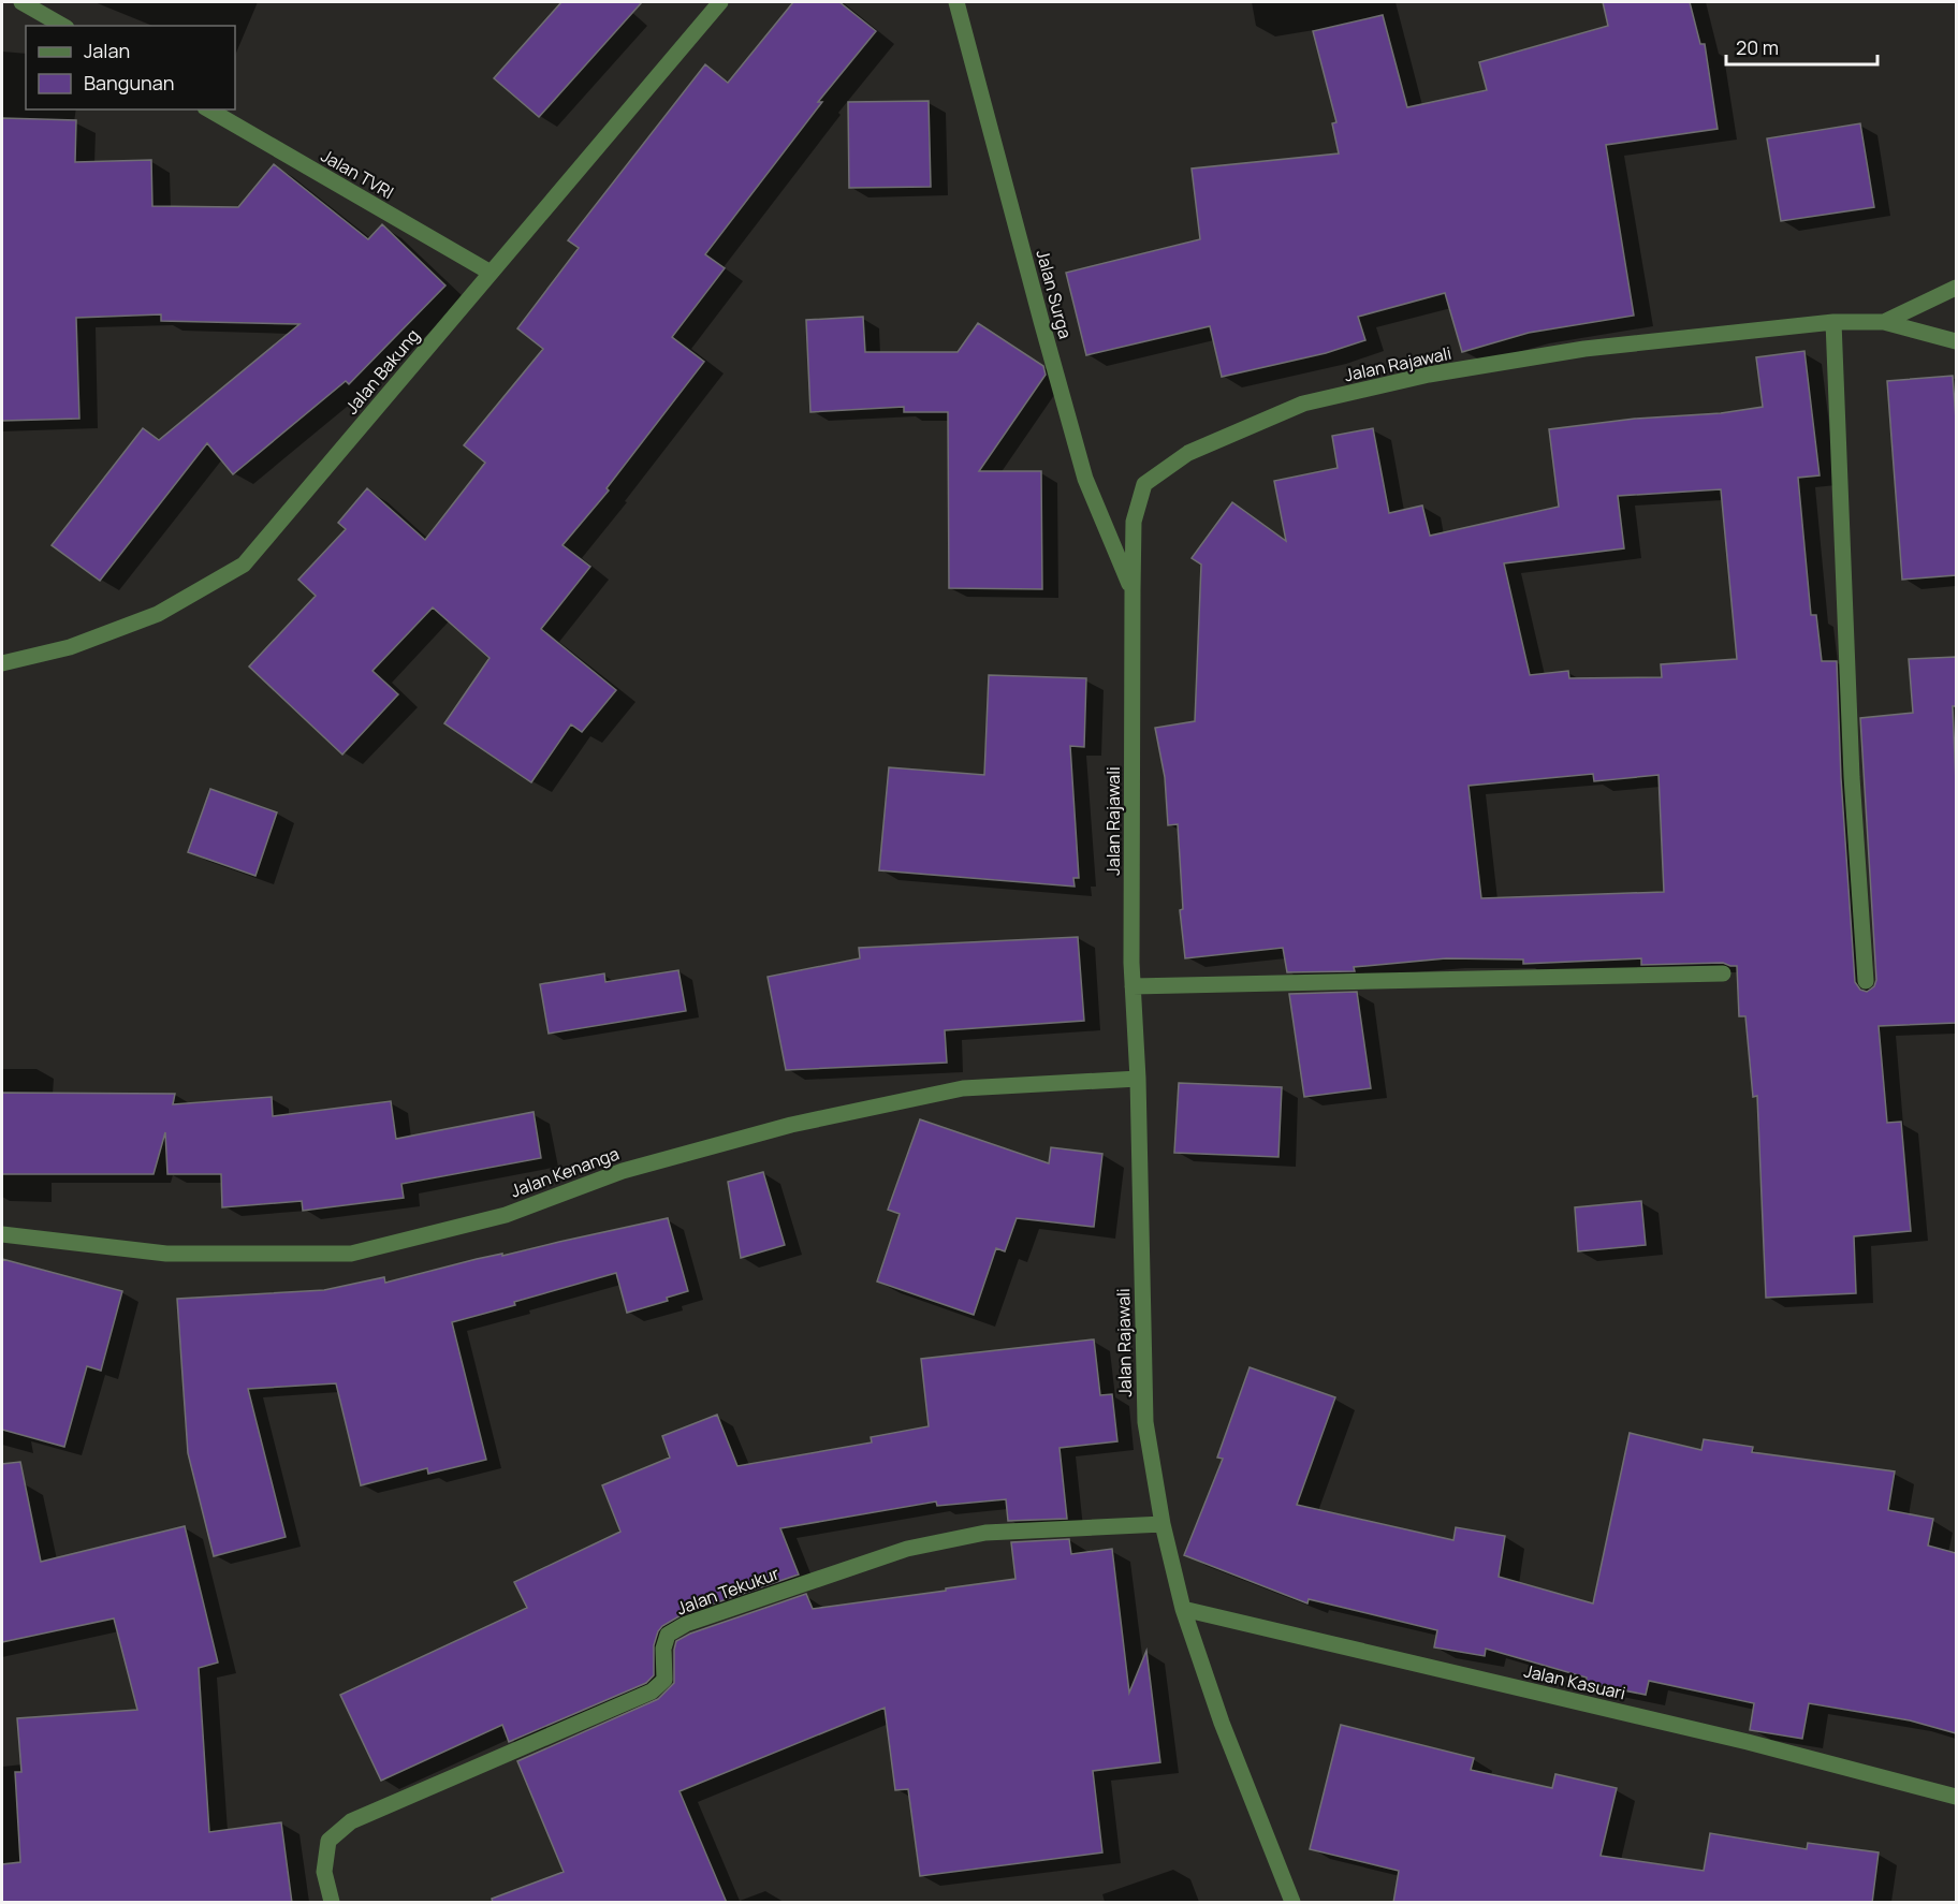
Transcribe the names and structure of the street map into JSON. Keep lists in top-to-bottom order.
{
  "streets": {
    "street": [
      "Jalan TVRI",
      "Jalan Surga",
      "Jalan Rajawali",
      "Jalan Bakung",
      "Jalan Kenanga",
      "Jalan Tekukur",
      "Jalan Kasuari"
    ]
  },
  "crossings": [
    ["Jalan TVRI", "Jalan Bakung"],
    ["Jalan Surga", "Jalan Rajawali"],
    ["Jalan Rajawali", "Jalan Kenanga"],
    ["Jalan Rajawali", "Jalan Tekukur"],
    ["Jalan Rajawali", "Jalan Kasuari"]
  ],
  "legend": ["Jalan", "Bangunan"],
  "scale_bar": "20 m"
}
